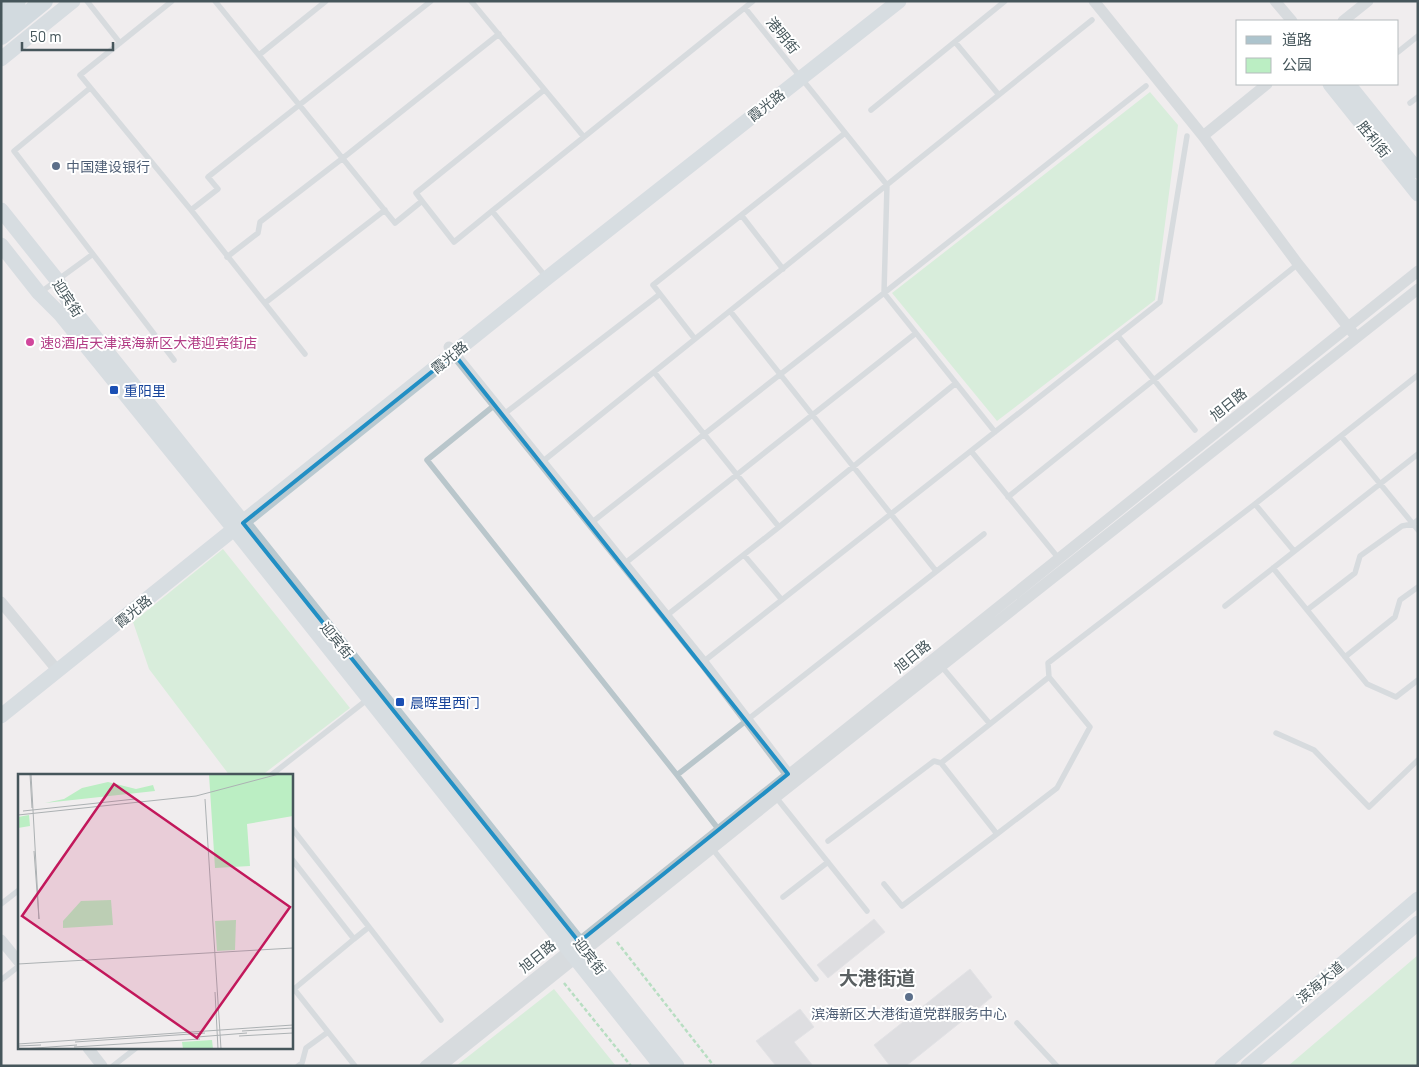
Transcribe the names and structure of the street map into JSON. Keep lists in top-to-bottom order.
{
  "streets": {
    "main road": [
      "霞光路",
      "胜利街",
      "迎宾街",
      "滨海大道"
    ],
    "street": ["旭日路"],
    "lane": ["港明街"]
  },
  "crossings": [
    ["港明街", "霞光路"],
    ["霞光路", "迎宾街"],
    ["迎宾街", "旭日路"]
  ],
  "districts": ["大港街道"],
  "places": {
    "other": ["中国建设银行", "速8酒店天津滨海新区大港迎宾街店", "滨海新区大港街道党群服务中心"],
    "transit": ["重阳里", "晨晖里西门"]
  },
  "legend": ["道路", "公园"],
  "scale_bar": "50 m"
}
